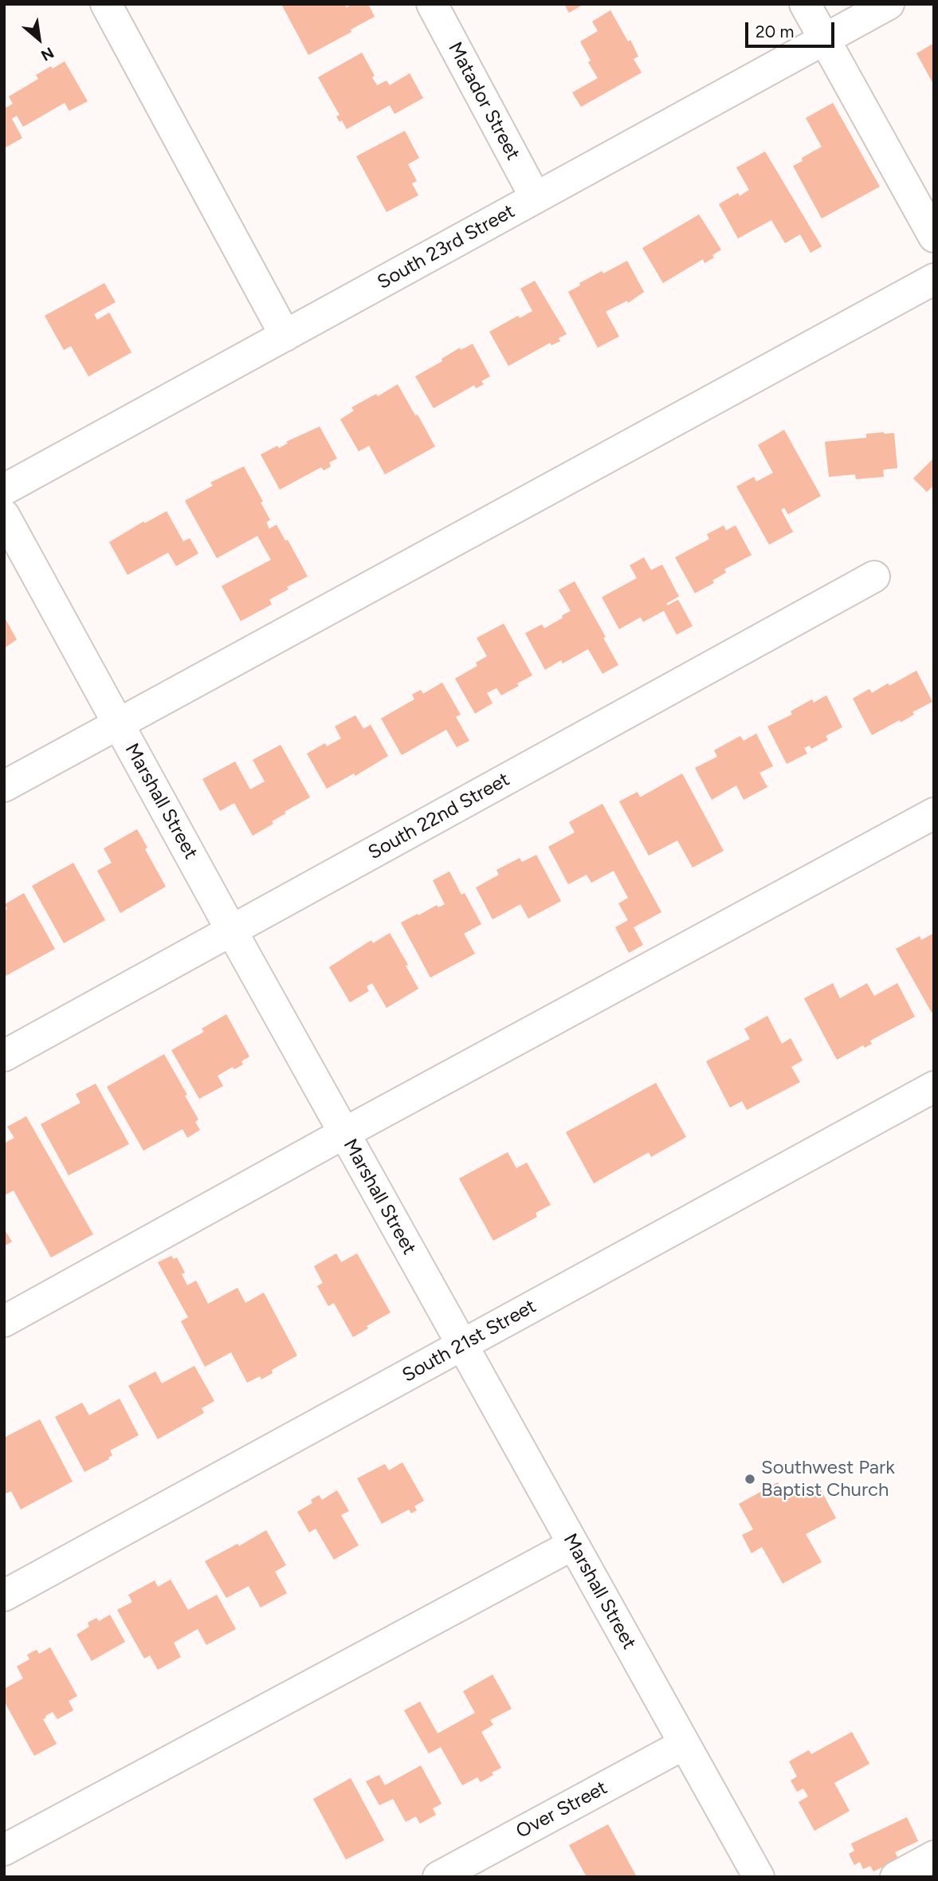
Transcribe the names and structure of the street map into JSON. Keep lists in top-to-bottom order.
{
  "streets": {
    "street": [
      "Matador Street",
      "South 23rd Street",
      "Marshall Street",
      "South 22nd Street",
      "South 21st Street",
      "Over Street"
    ]
  },
  "crossings": [
    ["Matador Street", "South 23rd Street"],
    ["Marshall Street", "South 22nd Street"],
    ["Marshall Street", "South 21st Street"],
    ["Marshall Street", "Over Street"]
  ],
  "places": ["Southwest Park Baptist Church"],
  "scale_bar": "20 m",
  "north": "bottom right"
}
